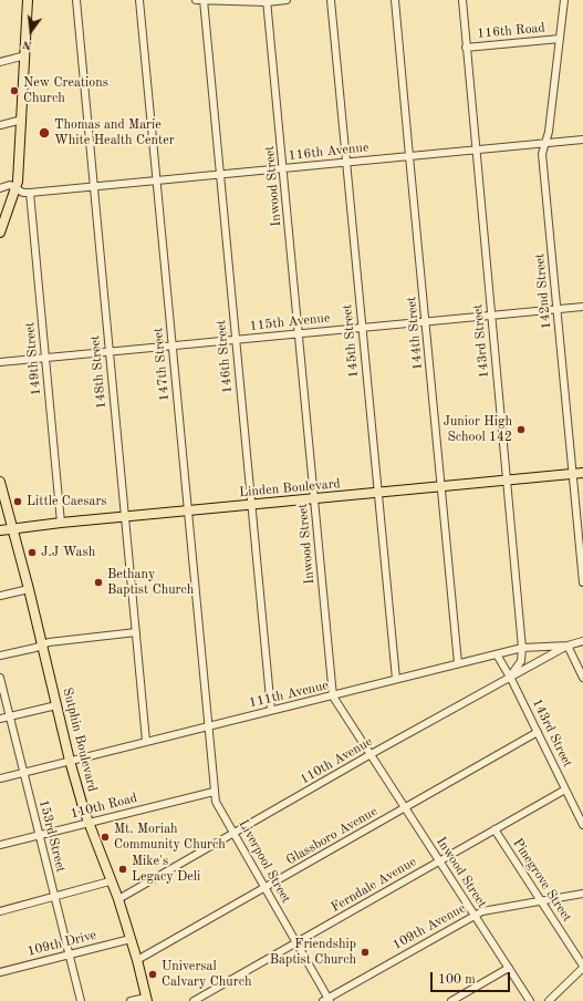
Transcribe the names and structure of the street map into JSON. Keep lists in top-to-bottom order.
{
  "streets": {
    "main road": ["Linden Boulevard", "Sutphin Boulevard"],
    "street": [
      "116th Road",
      "116th Avenue",
      "Inwood Street",
      "142nd Street",
      "115th Avenue",
      "144th Street",
      "145th Street",
      "143rd Street",
      "146th Street",
      "149th Street",
      "147th Street",
      "148th Street",
      "111th Avenue",
      "110th Avenue",
      "110th Road",
      "153rd Street",
      "Glassboro Avenue",
      "Liverpool Street",
      "Pinegrove Street",
      "Ferndale Avenue",
      "109th Avenue",
      "109th Drive"
    ]
  },
  "crossings": [
    ["116th Road", "142nd Street"],
    ["116th Road", "143rd Street"],
    ["116th Avenue", "Inwood Street"],
    ["116th Avenue", "142nd Street"],
    ["116th Avenue", "144th Street"],
    ["116th Avenue", "145th Street"],
    ["116th Avenue", "143rd Street"],
    ["116th Avenue", "146th Street"],
    ["116th Avenue", "149th Street"],
    ["116th Avenue", "147th Street"],
    ["116th Avenue", "148th Street"],
    ["Inwood Street", "115th Avenue"],
    ["Inwood Street", "Linden Boulevard"],
    ["Inwood Street", "111th Avenue"],
    ["Inwood Street", "110th Avenue"],
    ["Inwood Street", "Glassboro Avenue"],
    ["Inwood Street", "Ferndale Avenue"],
    ["Inwood Street", "109th Avenue"],
    ["142nd Street", "115th Avenue"],
    ["142nd Street", "Linden Boulevard"],
    ["115th Avenue", "144th Street"],
    ["115th Avenue", "145th Street"],
    ["115th Avenue", "143rd Street"],
    ["115th Avenue", "146th Street"],
    ["115th Avenue", "149th Street"],
    ["115th Avenue", "147th Street"],
    ["115th Avenue", "148th Street"],
    ["144th Street", "Linden Boulevard"],
    ["144th Street", "111th Avenue"],
    ["145th Street", "Linden Boulevard"],
    ["145th Street", "111th Avenue"],
    ["143rd Street", "Linden Boulevard"],
    ["143rd Street", "111th Avenue"],
    ["143rd Street", "110th Avenue"],
    ["143rd Street", "Glassboro Avenue"],
    ["143rd Street", "Ferndale Avenue"],
    ["146th Street", "Linden Boulevard"],
    ["146th Street", "111th Avenue"],
    ["149th Street", "Linden Boulevard"],
    ["147th Street", "Linden Boulevard"],
    ["147th Street", "111th Avenue"],
    ["147th Street", "Liverpool Street"],
    ["148th Street", "Linden Boulevard"],
    ["148th Street", "111th Avenue"],
    ["Linden Boulevard", "Sutphin Boulevard"],
    ["111th Avenue", "Sutphin Boulevard"],
    ["111th Avenue", "110th Avenue"],
    ["111th Avenue", "153rd Street"],
    ["111th Avenue", "Liverpool Street"],
    ["Sutphin Boulevard", "110th Avenue"],
    ["Sutphin Boulevard", "110th Road"],
    ["Sutphin Boulevard", "Glassboro Avenue"],
    ["Sutphin Boulevard", "109th Drive"],
    ["110th Avenue", "Liverpool Street"],
    ["110th Road", "153rd Street"],
    ["110th Road", "Liverpool Street"],
    ["153rd Street", "109th Drive"],
    ["Glassboro Avenue", "Liverpool Street"],
    ["Liverpool Street", "Ferndale Avenue"],
    ["Liverpool Street", "109th Avenue"],
    ["Pinegrove Street", "Ferndale Avenue"],
    ["Pinegrove Street", "109th Avenue"]
  ],
  "places": [
    "New Creations Church",
    "Thomas and Marie White Health Center",
    "Junior High School 142",
    "Little Caesars",
    "J.J Wash",
    "Bethany Baptist Church",
    "Mt. Moriah Community Church",
    "Mike's Legacy Deli",
    "Friendship Baptist Church",
    "Universal Calvary Church"
  ],
  "scale_bar": "100 m",
  "north": "bottom"
}
